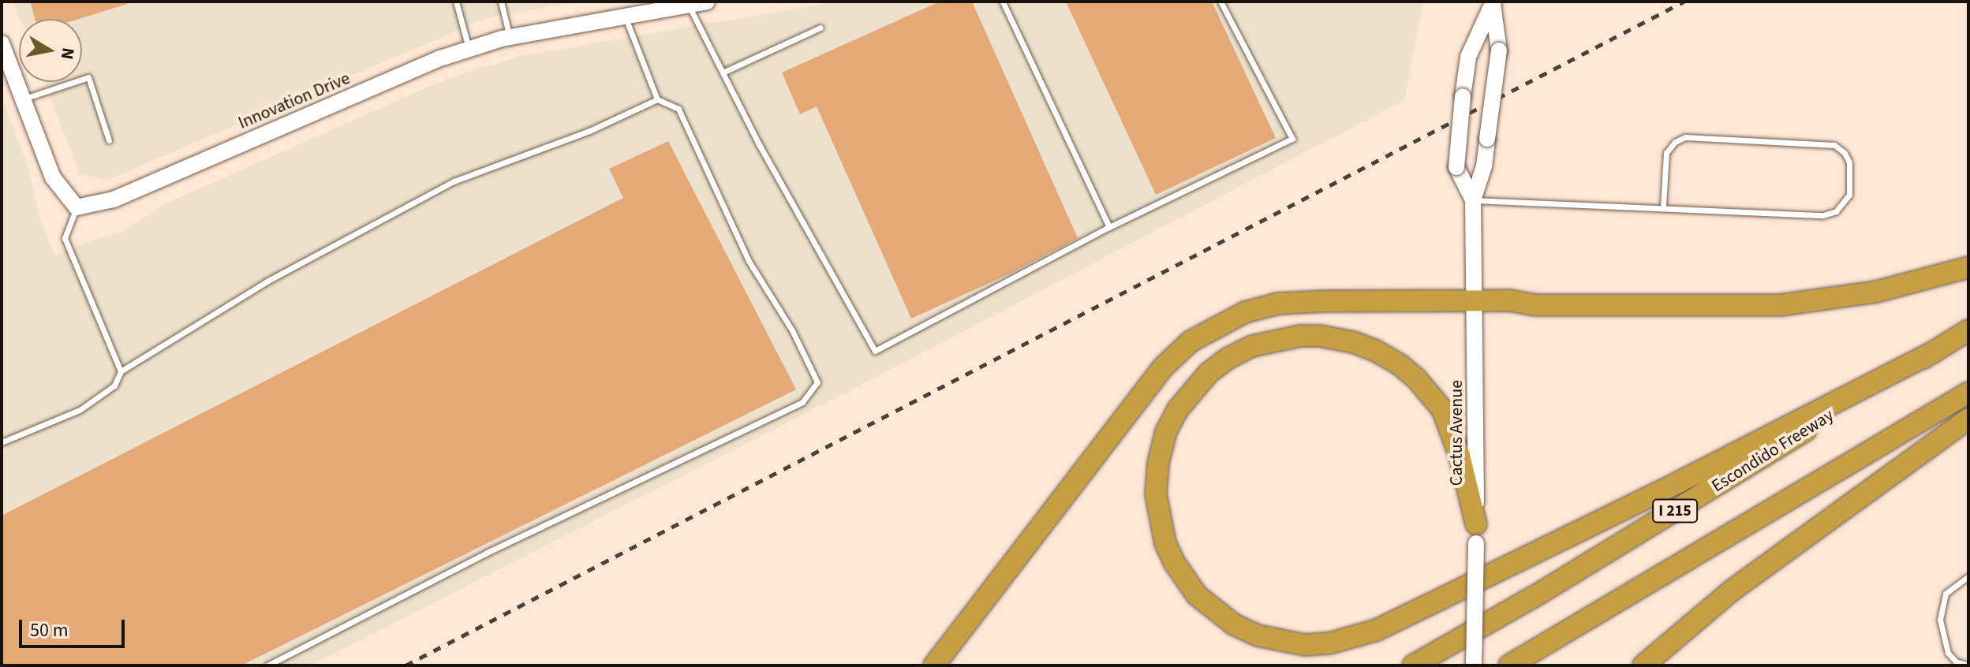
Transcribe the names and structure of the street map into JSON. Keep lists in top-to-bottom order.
{
  "streets": {
    "highway": ["Escondido Freeway", "I 215"],
    "main road": ["Innovation Drive", "Cactus Avenue"]
  },
  "scale_bar": "50 m",
  "north": "right"
}
